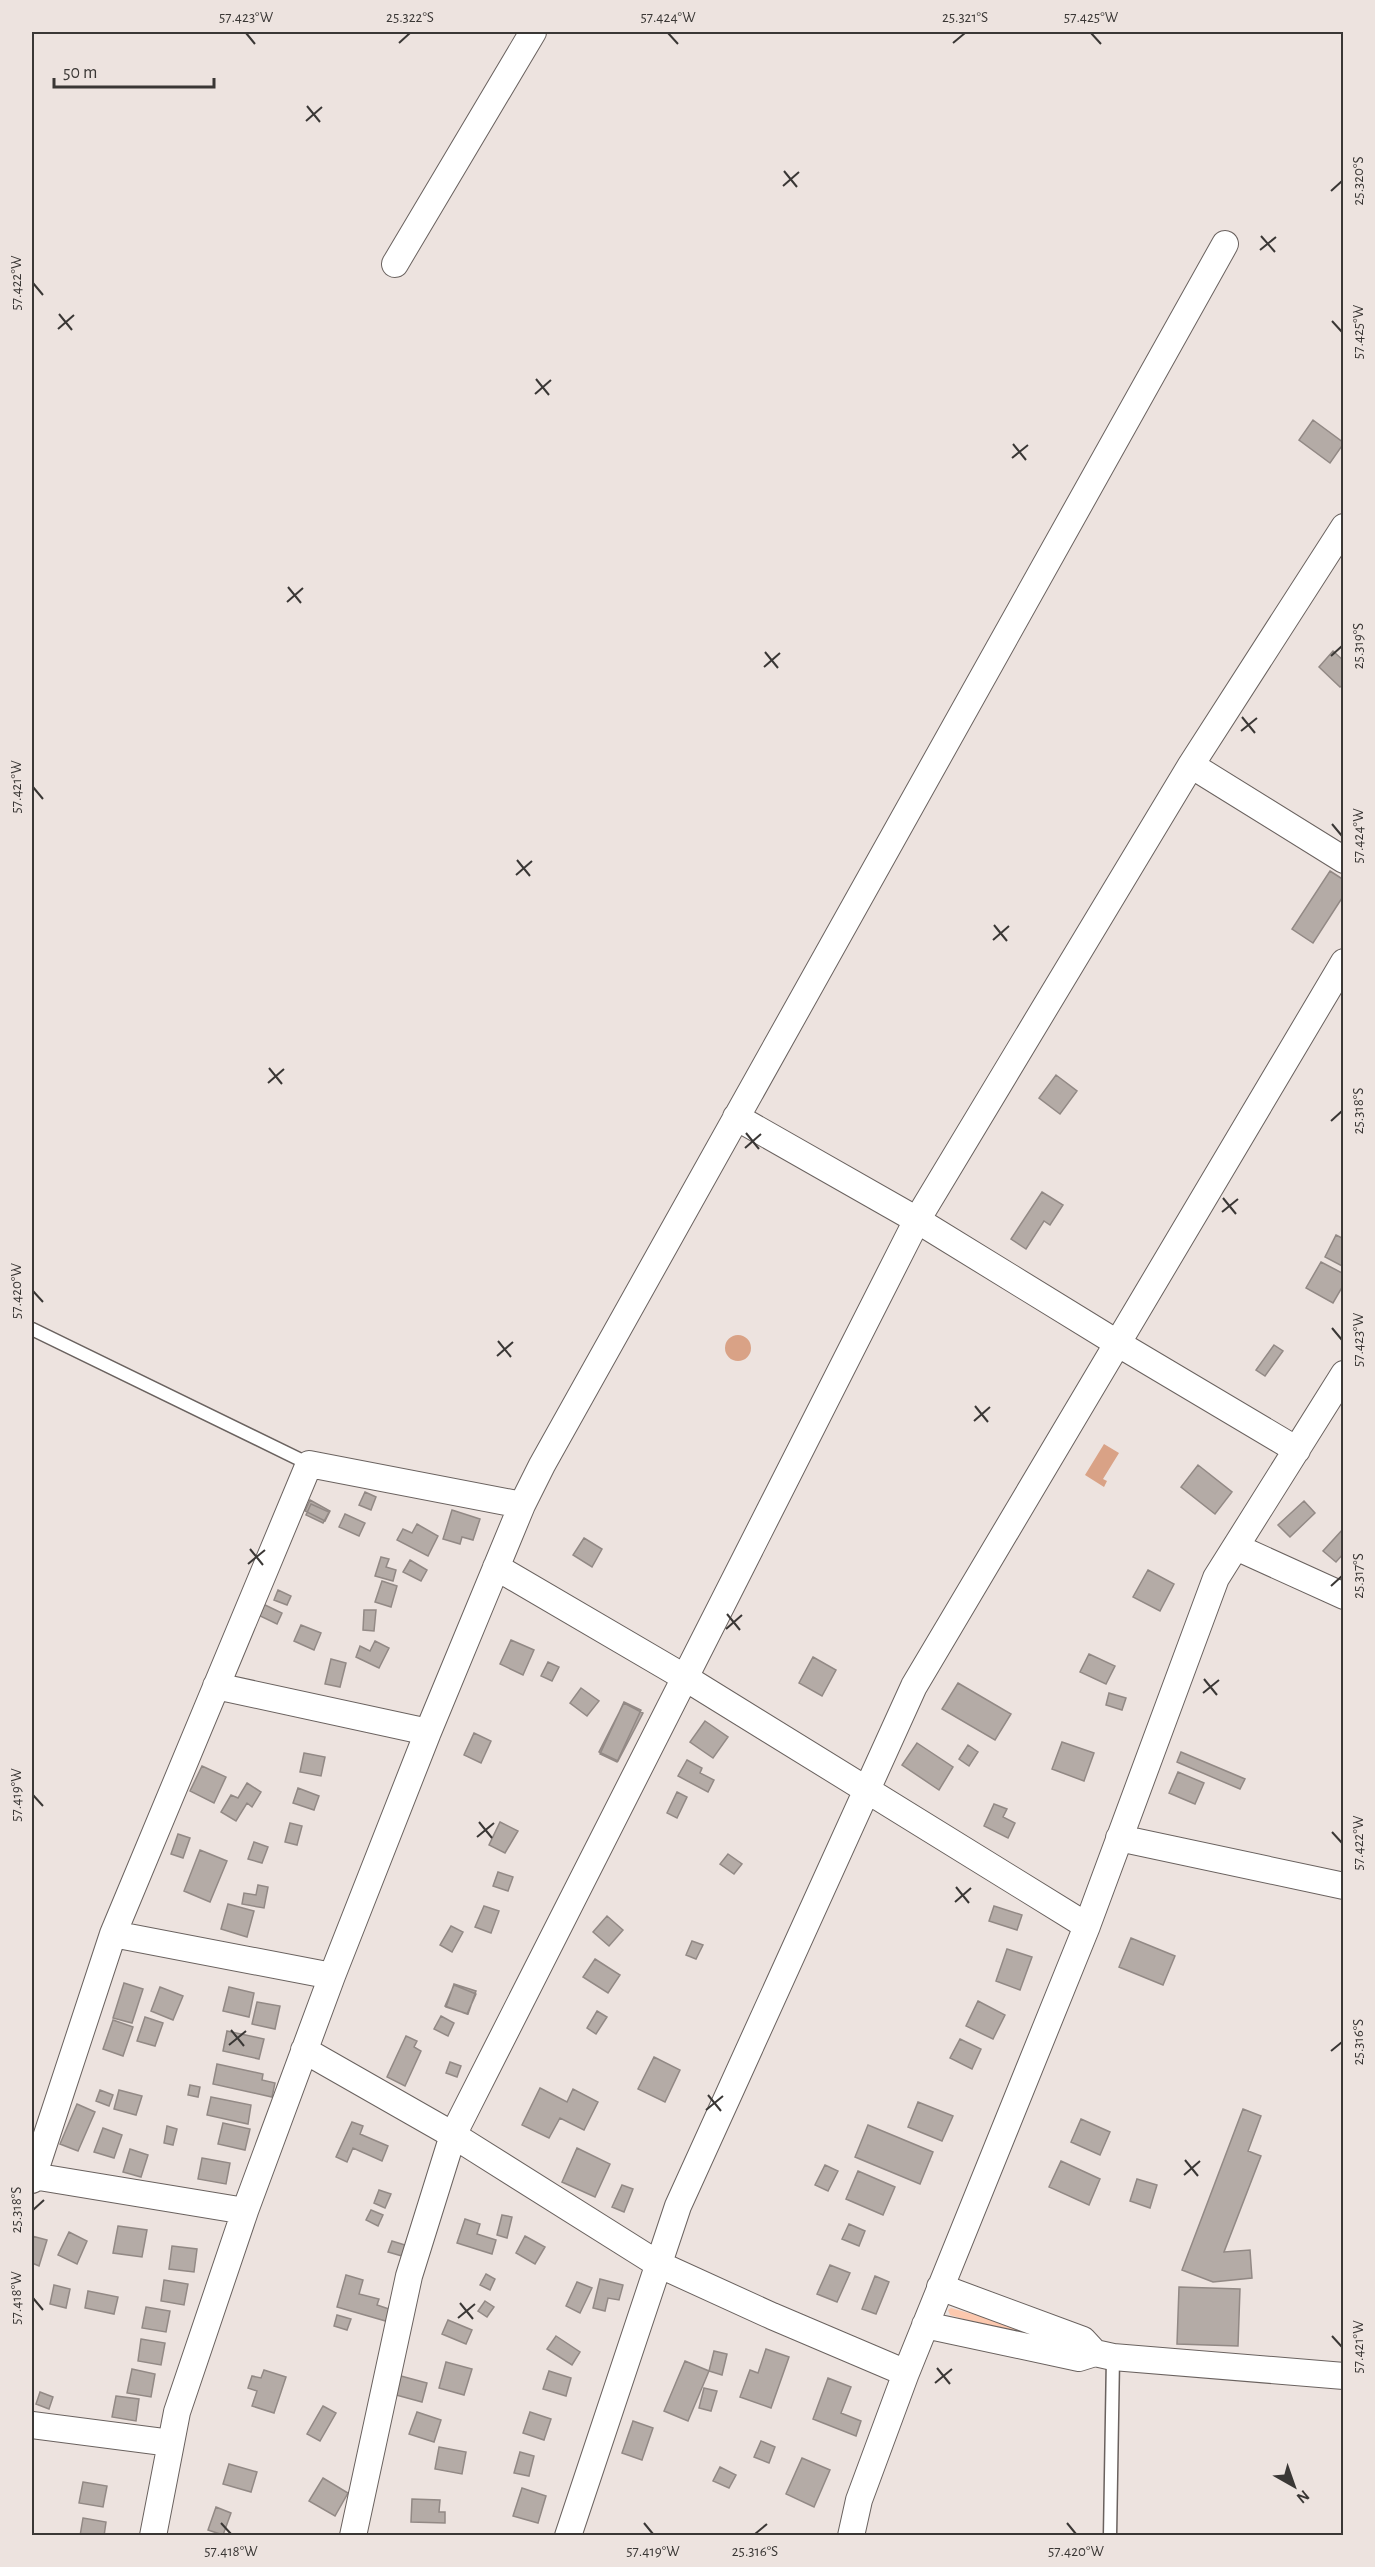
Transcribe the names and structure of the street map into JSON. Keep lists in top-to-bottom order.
{
  "scale_bar": "50 m",
  "north": "bottom right",
  "coordinates": [
    "57.423°W",
    "25.322°S",
    "57.424°W",
    "25.321°S",
    "57.425°W",
    "25.320°S",
    "57.422°W",
    "25.319°S",
    "57.421°W",
    "25.318°S",
    "57.420°W",
    "25.317°S",
    "57.419°W",
    "25.316°S",
    "57.418°W"
  ]
}
